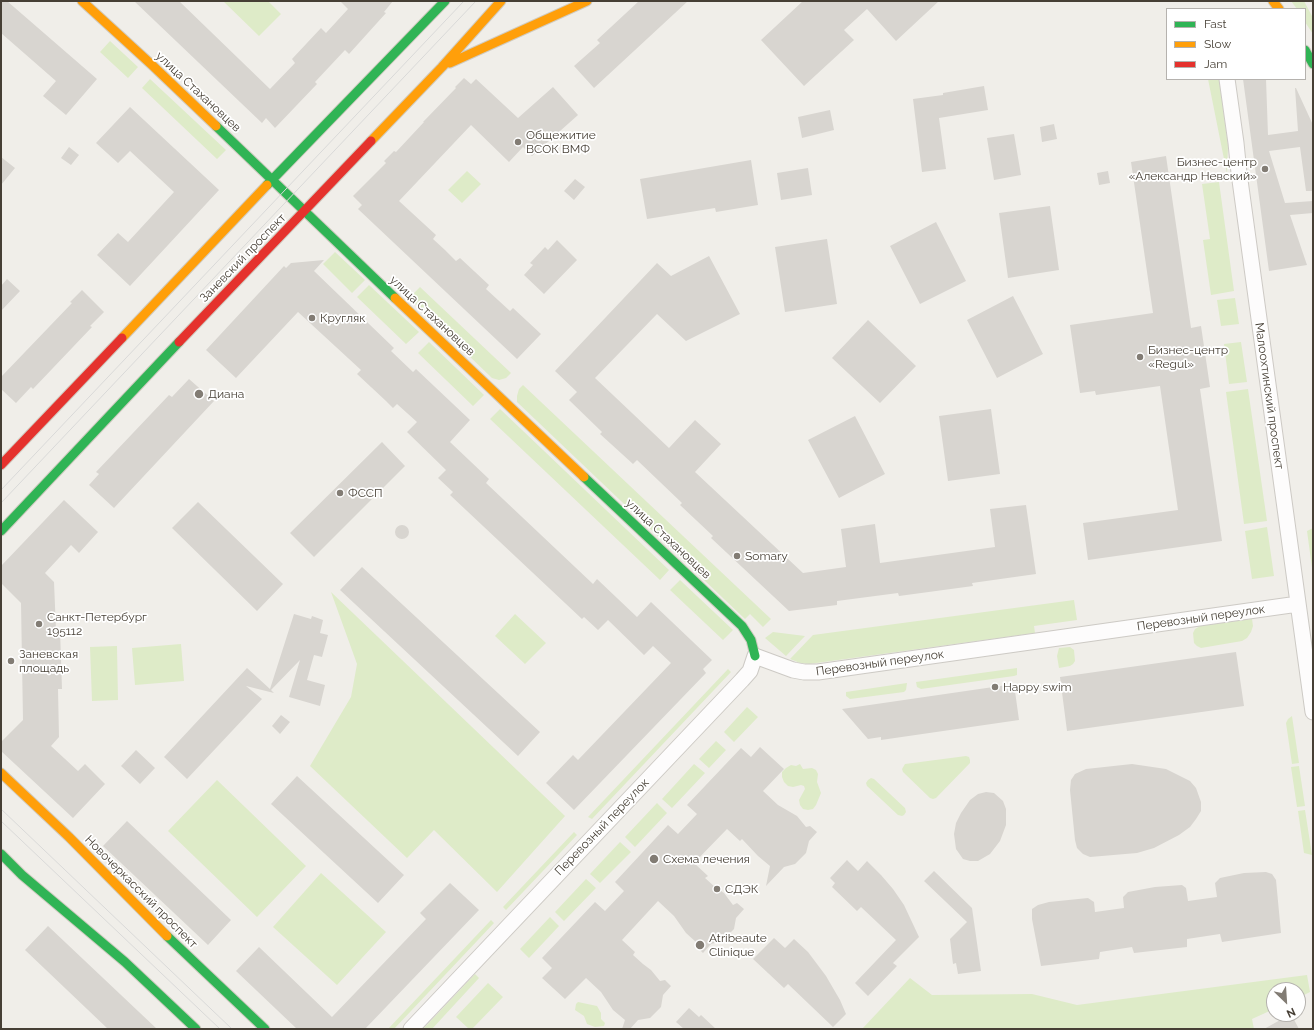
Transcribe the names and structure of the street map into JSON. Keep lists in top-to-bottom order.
{
  "streets": {
    "main road": ["улица Стахановцев", "Заневский проспект", "Новочеркасский проспект"],
    "street": ["Малоохтинский проспект", "Перевозный переулок"]
  },
  "crossings": [
    ["улица Стахановцев", "Заневский проспект"],
    ["улица Стахановцев", "Перевозный переулок"],
    ["Малоохтинский проспект", "Перевозный переулок"]
  ],
  "places": [
    "Общежитие ВСОК ВМФ",
    "Бизнес-центр «Александр Невский»",
    "Кругляк",
    "Бизнес-центр «Regul»",
    "Диана",
    "ФССП",
    "Somary",
    "Санкт-Петербург 195112",
    "Заневская площадь",
    "Happy swim",
    "Схема лечения",
    "СДЭК",
    "Atribeaute Clinique"
  ],
  "legend": ["Fast", "Slow", "Jam"],
  "north": "bottom right"
}
